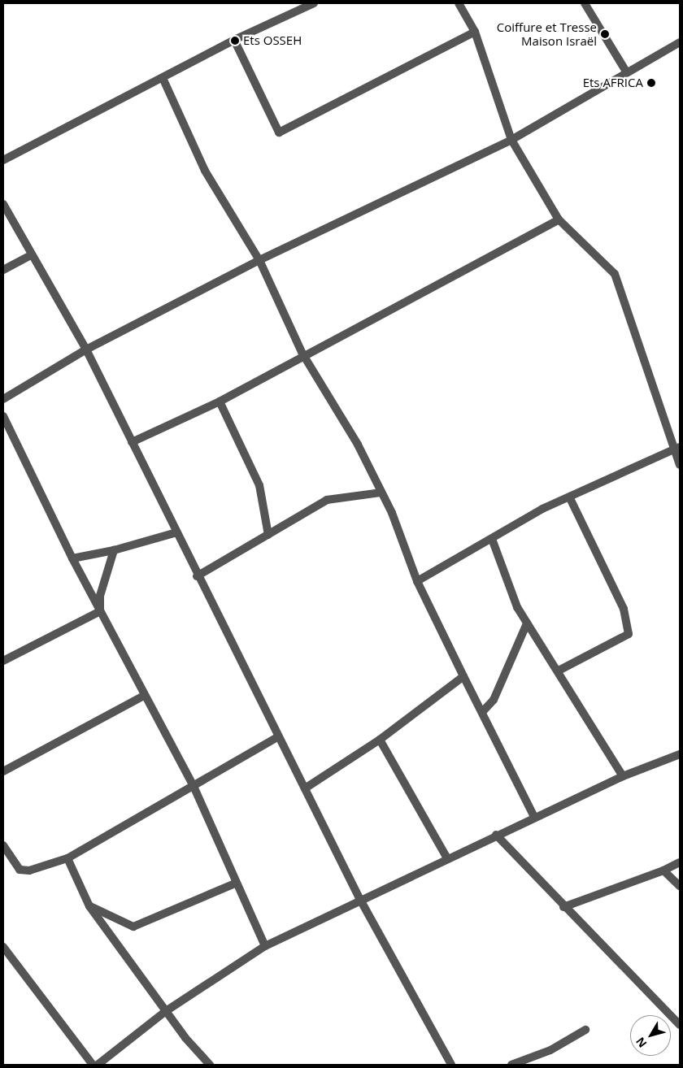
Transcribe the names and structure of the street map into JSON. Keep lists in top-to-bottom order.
{
  "places": ["Coiffure et Tresse Maison Israël", "Ets OSSEH", "Ets AFRICA"],
  "north": "bottom left"
}
